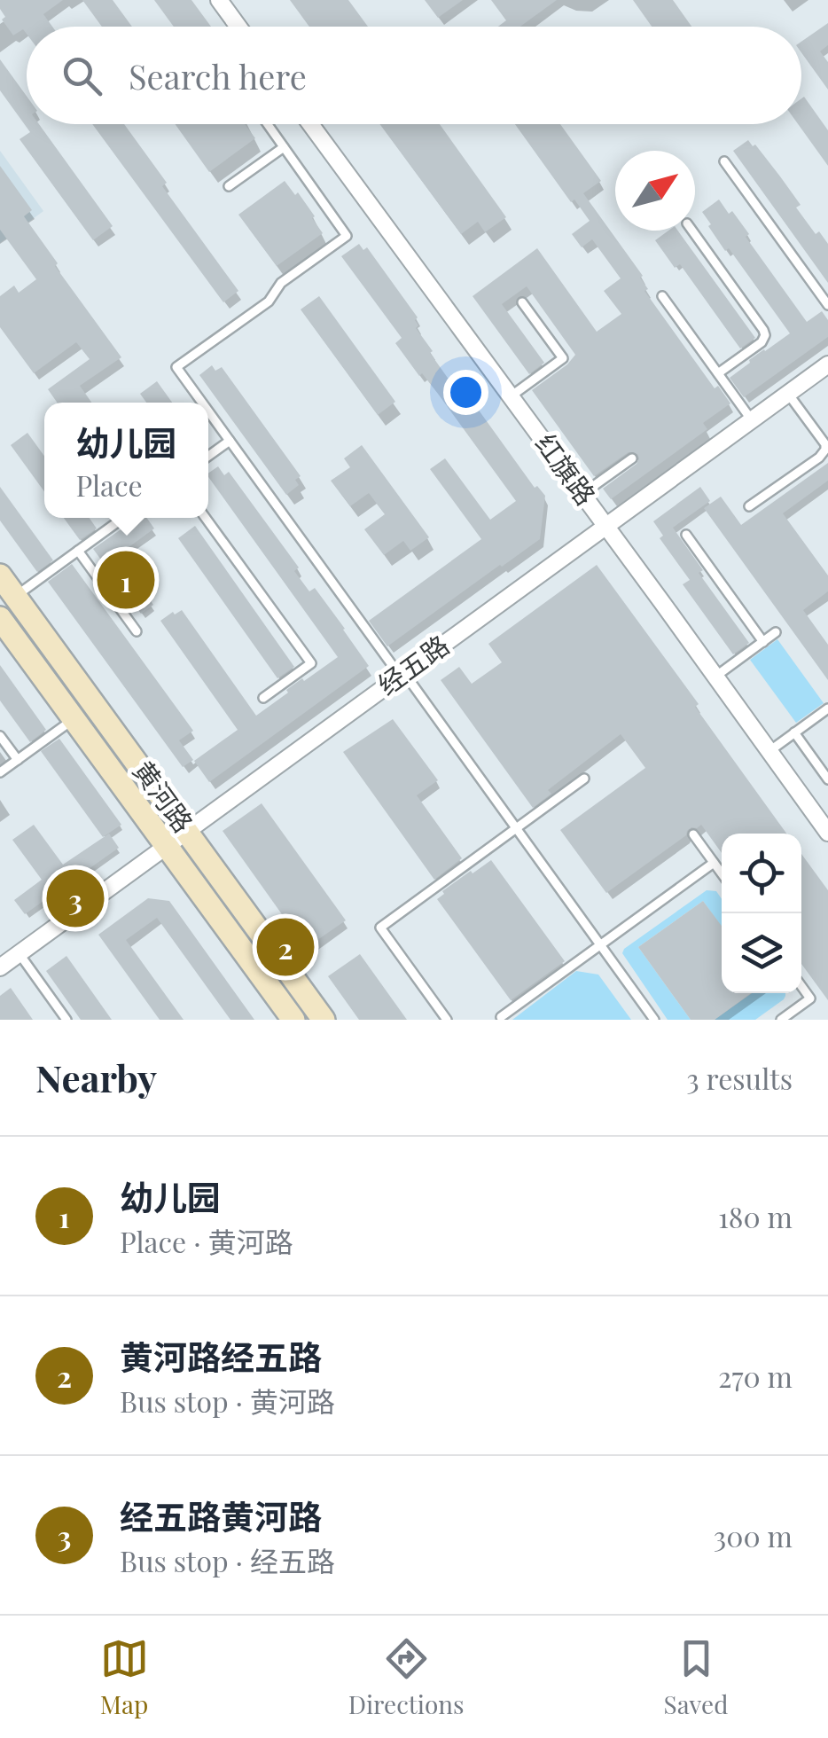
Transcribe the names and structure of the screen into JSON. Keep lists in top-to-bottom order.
{
  "streets": {
    "main road": ["黄河路"],
    "street": ["红旗路", "经五路"]
  },
  "crossings": [
    ["红旗路", "经五路"],
    ["经五路", "黄河路"]
  ],
  "north": "top right",
  "page": {
    "search": "Search here",
    "popup": ["幼儿园", "Place"],
    "pins": ["1", "3", "2"],
    "heading": ["Nearby", "3 results"],
    "list": [
      {
        "mark": "1",
        "name": "幼儿园",
        "note": "Place · 黄河路",
        "value": "180 m"
      },
      {
        "mark": "2",
        "name": "黄河路经五路",
        "note": "Bus stop · 黄河路",
        "value": "270 m"
      },
      {
        "mark": "3",
        "name": "经五路黄河路",
        "note": "Bus stop · 经五路",
        "value": "300 m"
      }
    ],
    "nav": ["Map", "Directions", "Saved"]
  }
}
